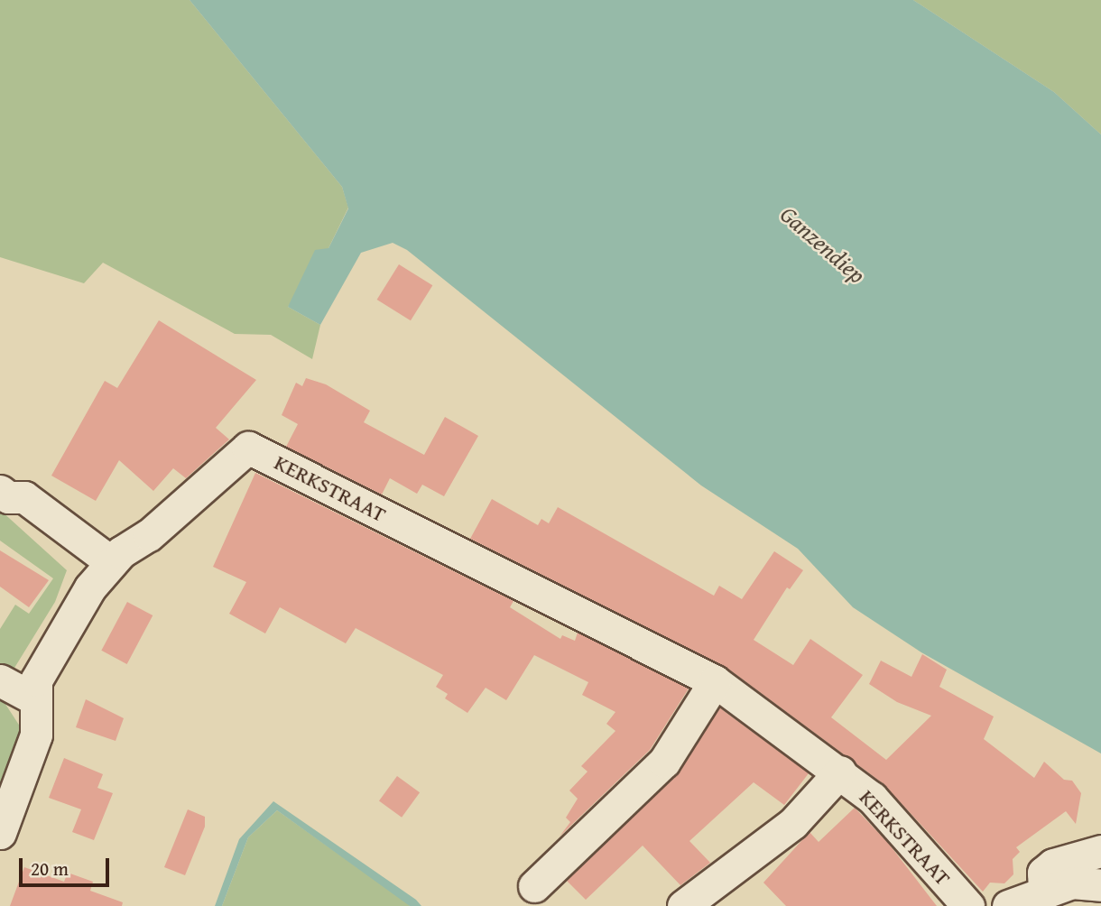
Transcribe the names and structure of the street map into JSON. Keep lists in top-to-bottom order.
{
  "streets": {
    "street": ["KERKSTRAAT"]
  },
  "water": ["Ganzendiep"],
  "scale_bar": "20 m"
}
